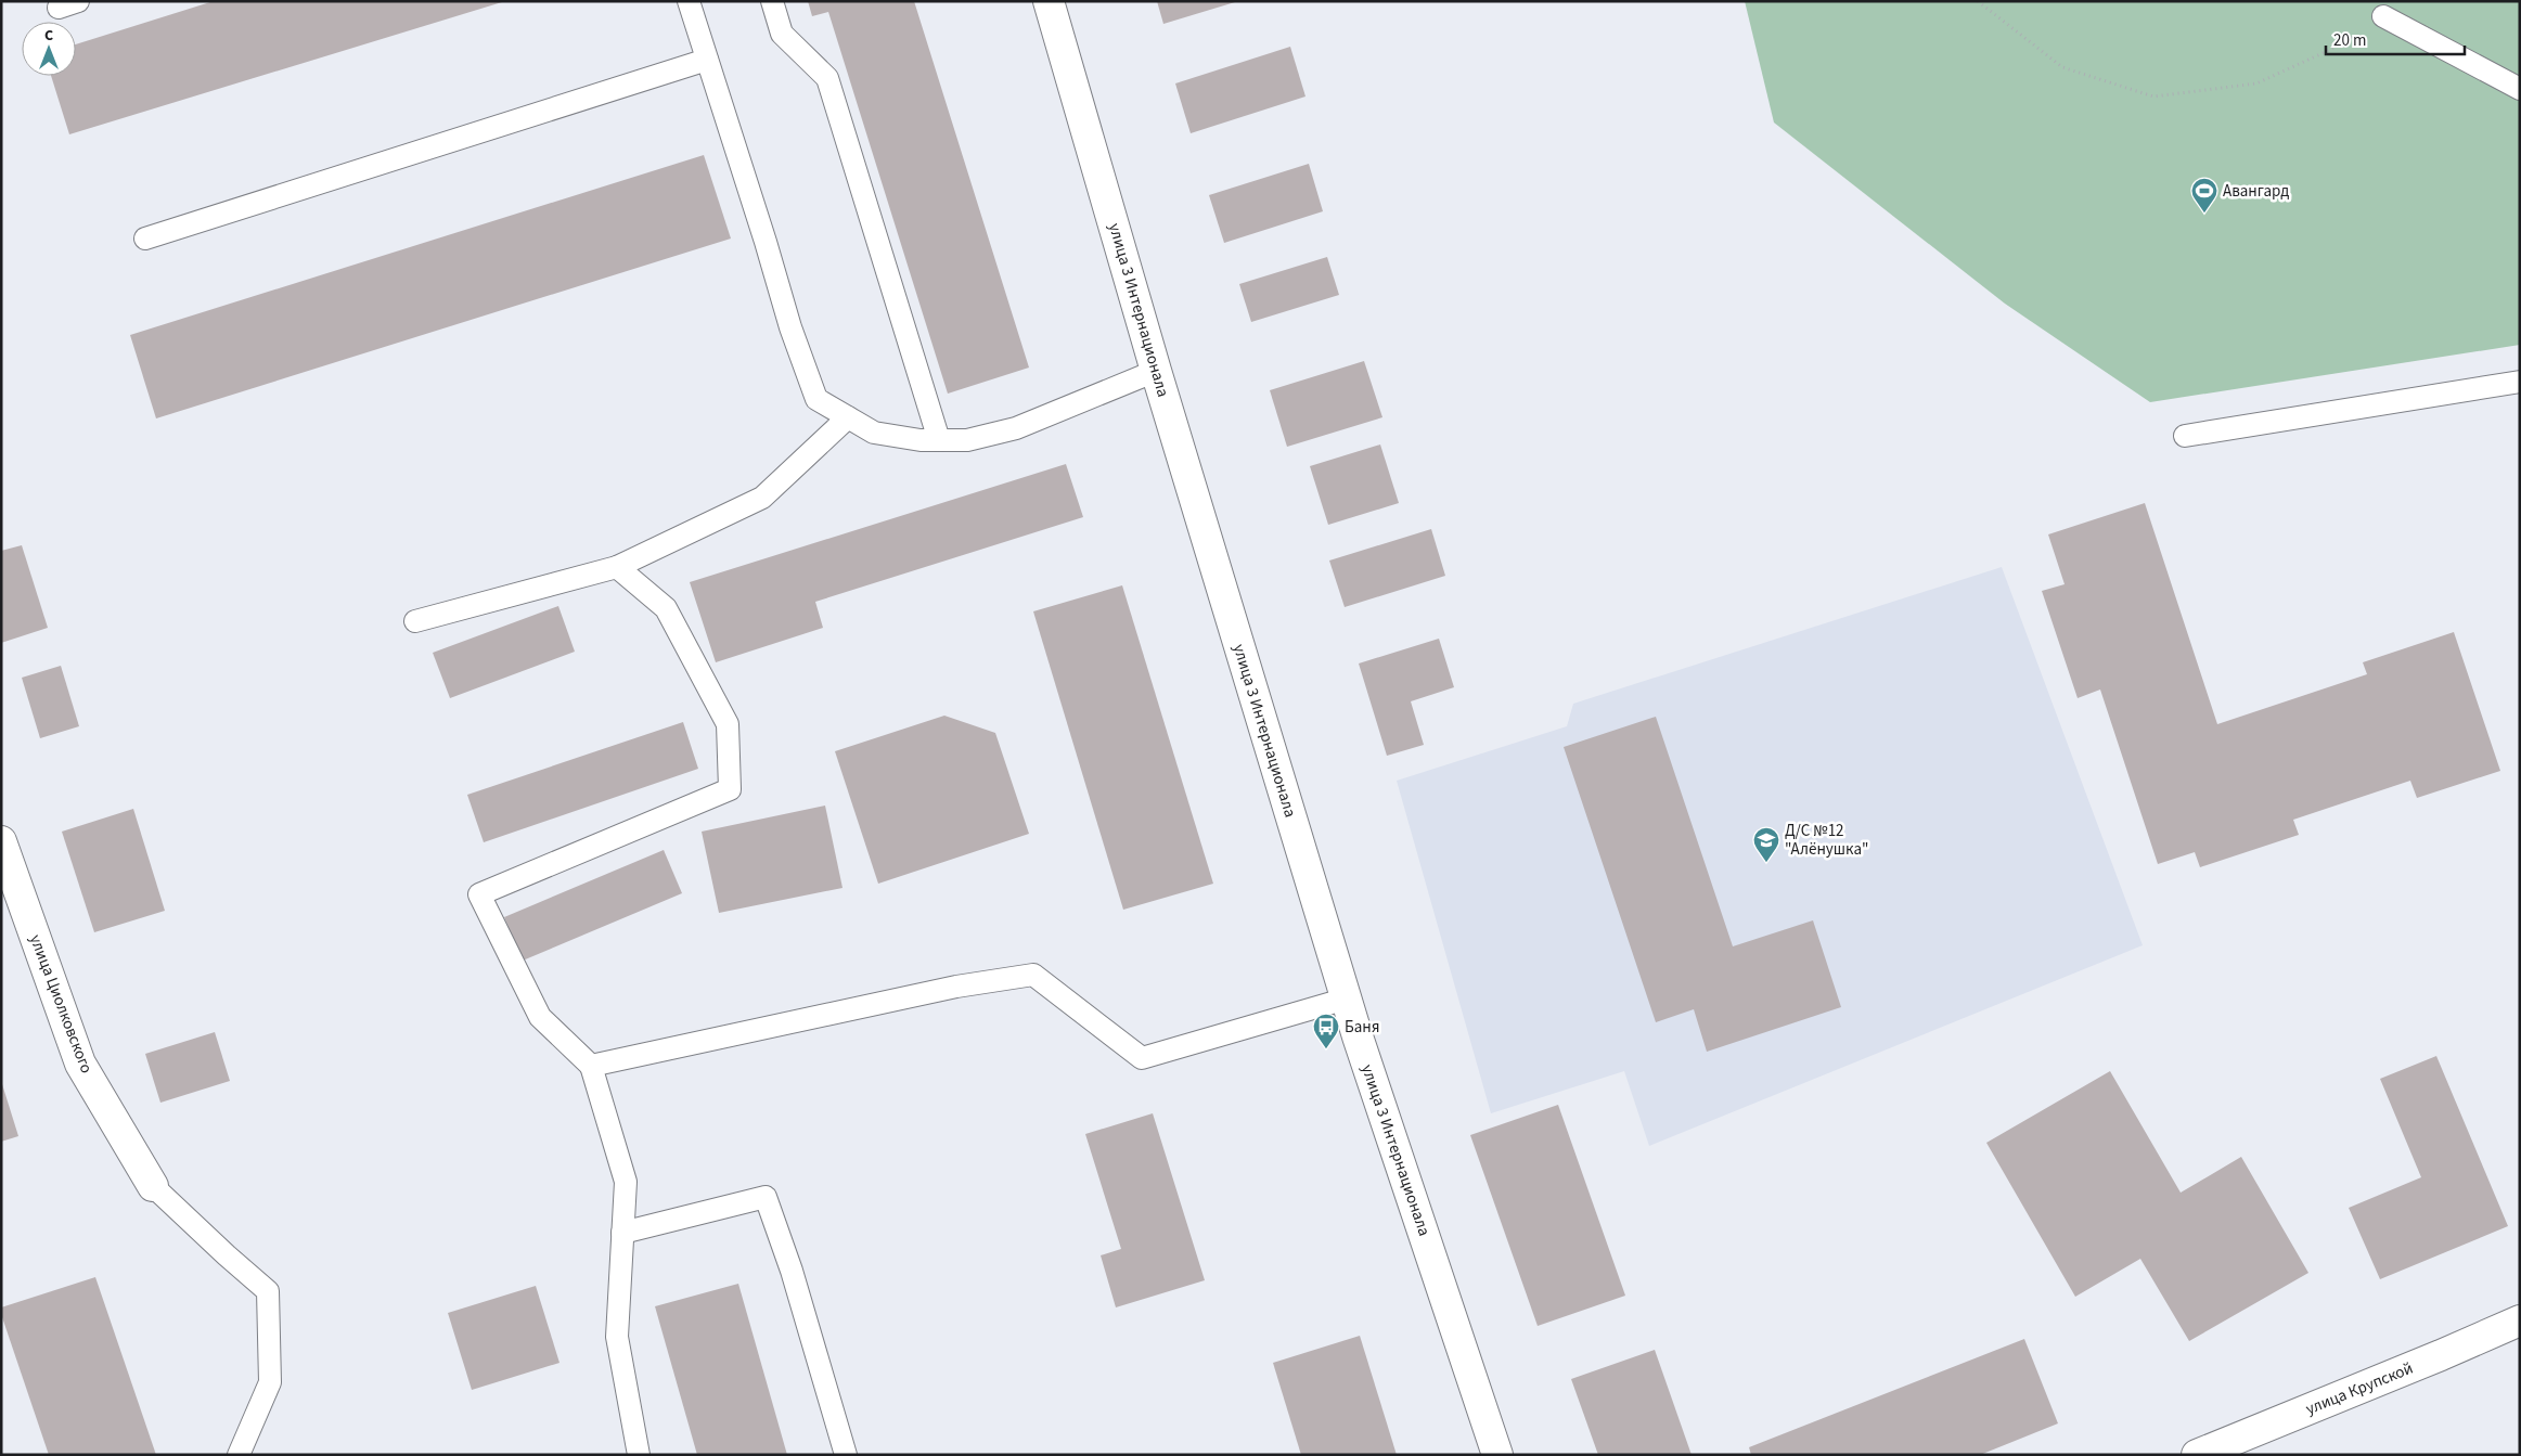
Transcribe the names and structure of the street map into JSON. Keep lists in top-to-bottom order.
{
  "streets": {
    "street": ["улица 3 Интернационала", "улица Циолковского", "улица Крупской"]
  },
  "places": {
    "sports": ["Авангард"],
    "school or university": ["Д/С №12 \"Алёнушка\""],
    "bus stop": ["Баня"]
  },
  "scale_bar": "20 m",
  "north": "top"
}
